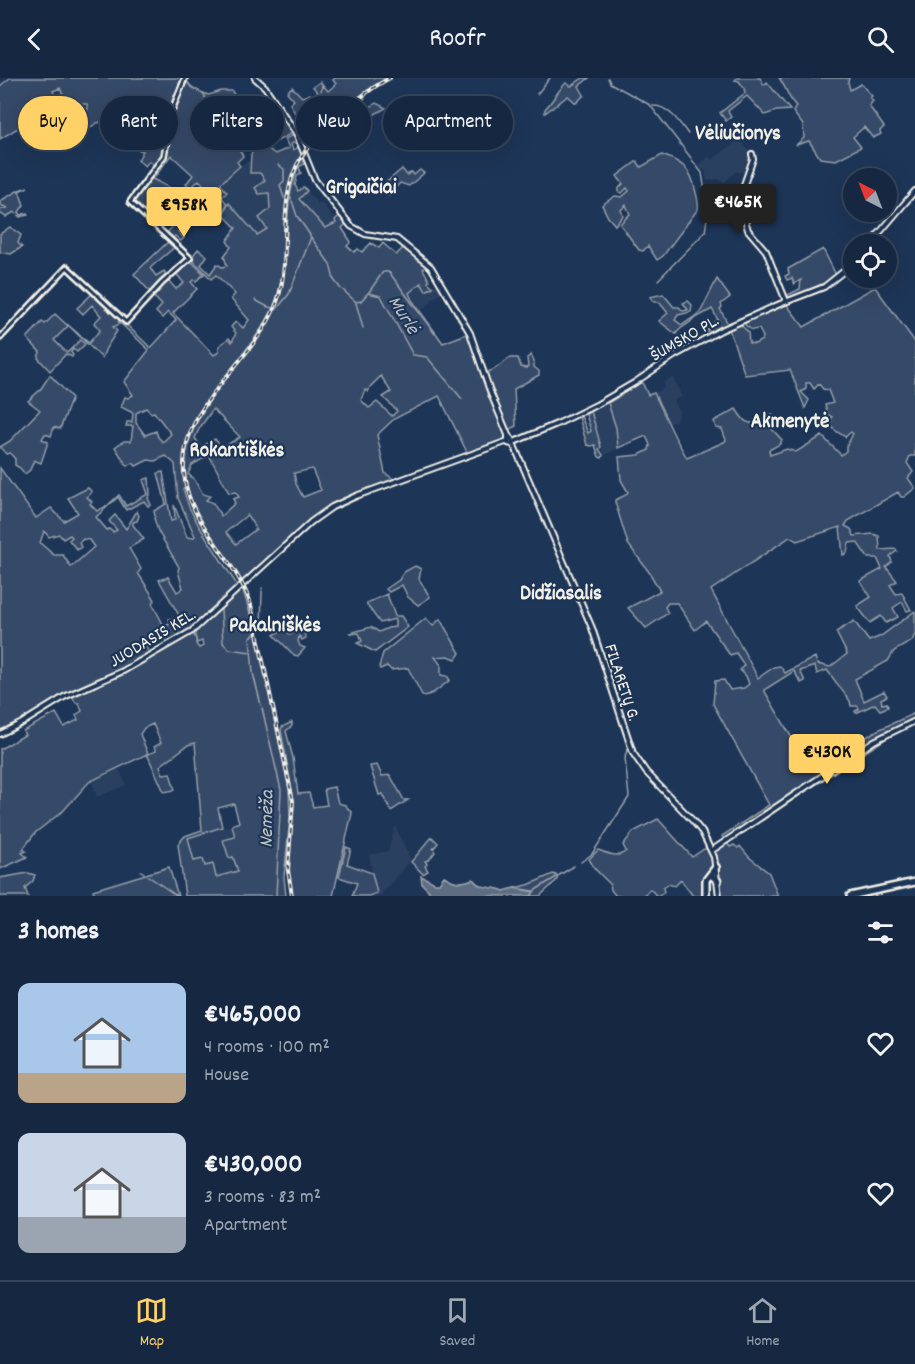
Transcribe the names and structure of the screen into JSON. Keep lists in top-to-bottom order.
{
  "streets": {
    "main road": ["ŠUMSKO PL.", "JUODASIS KEL.", "FILARETŲ G."]
  },
  "crossings": [
    ["ŠUMSKO PL.", "JUODASIS KEL."],
    ["ŠUMSKO PL.", "FILARETŲ G."]
  ],
  "districts": [
    "Vėliučionys",
    "Grigaičiai",
    "Akmenytė",
    "Rokantiškės",
    "Didžiasalis",
    "Pakalniškės"
  ],
  "water": ["Murlė", "Nemėža"],
  "north": "top left",
  "page": {
    "header": "Roofr",
    "chip": [
      "Buy",
      "Rent",
      "Filters",
      "New",
      "Apartment"
    ],
    "price": ["€465K", "€958K", "€430K"],
    "heading": "3 homes",
    "list": [
      {
        "name": "€465,000",
        "note": "4 rooms · 100 m² · House"
      },
      {
        "name": "€430,000",
        "note": "3 rooms · 83 m² · Apartment"
      }
    ],
    "tabs": ["Map", "Saved", "Home"]
  }
}
